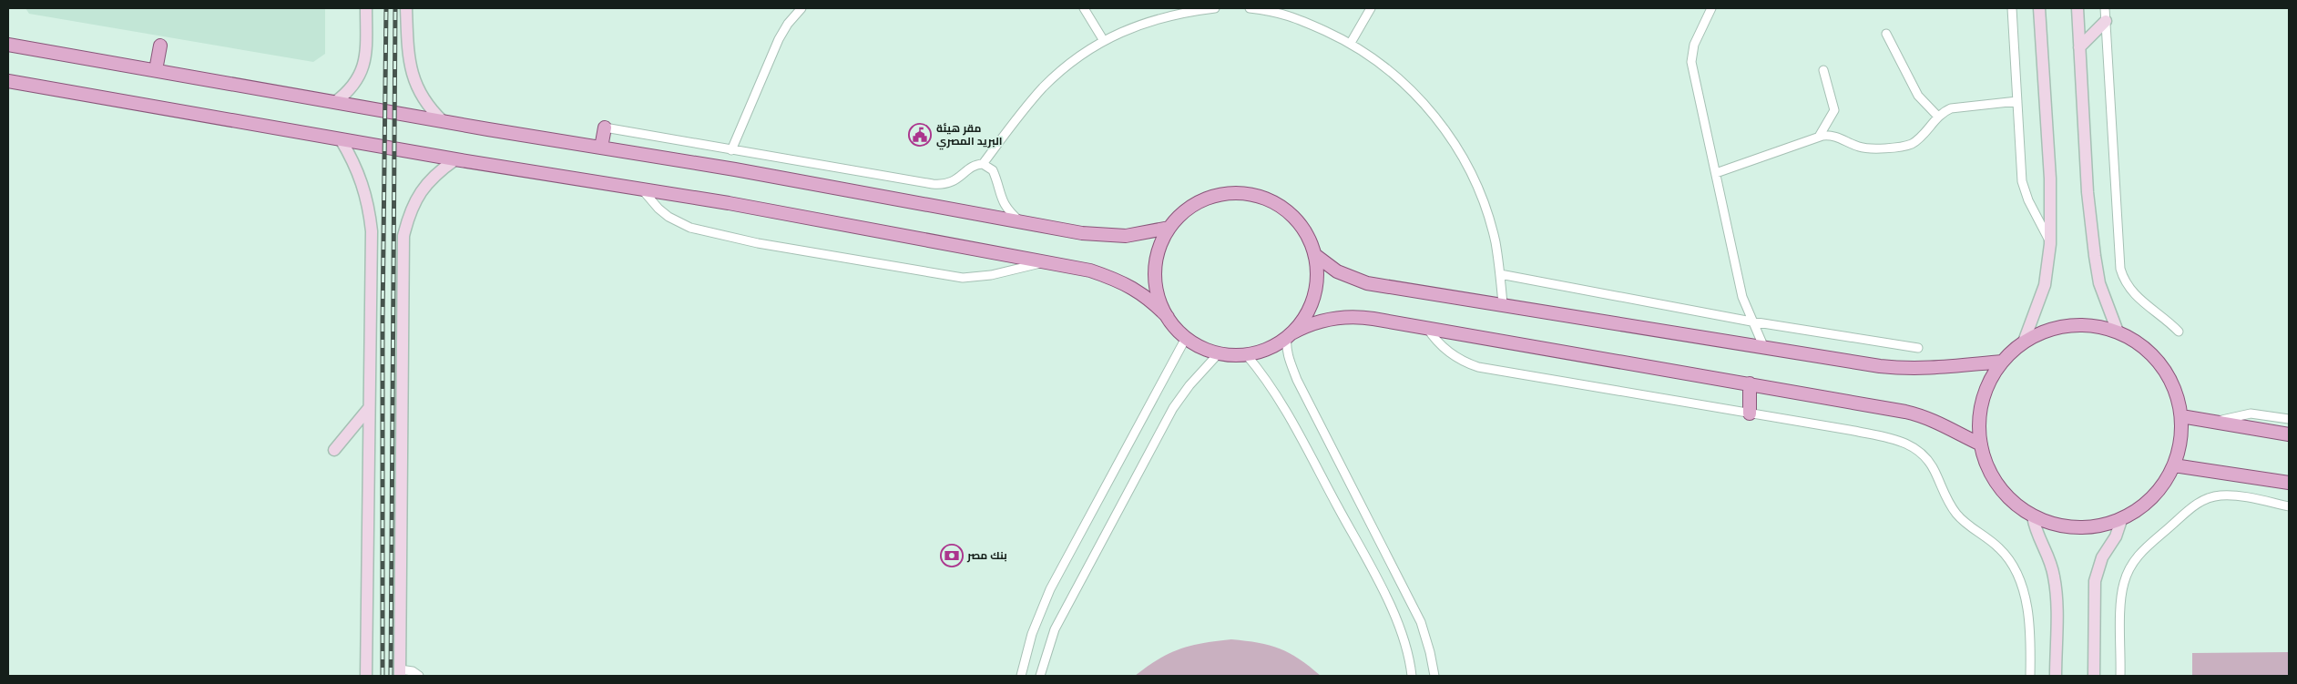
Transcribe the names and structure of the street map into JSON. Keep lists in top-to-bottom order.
{
  "places": {
    "public building": ["مقر هيئة البريد المصري"],
    "bank": ["بنك مصر"]
  }
}
